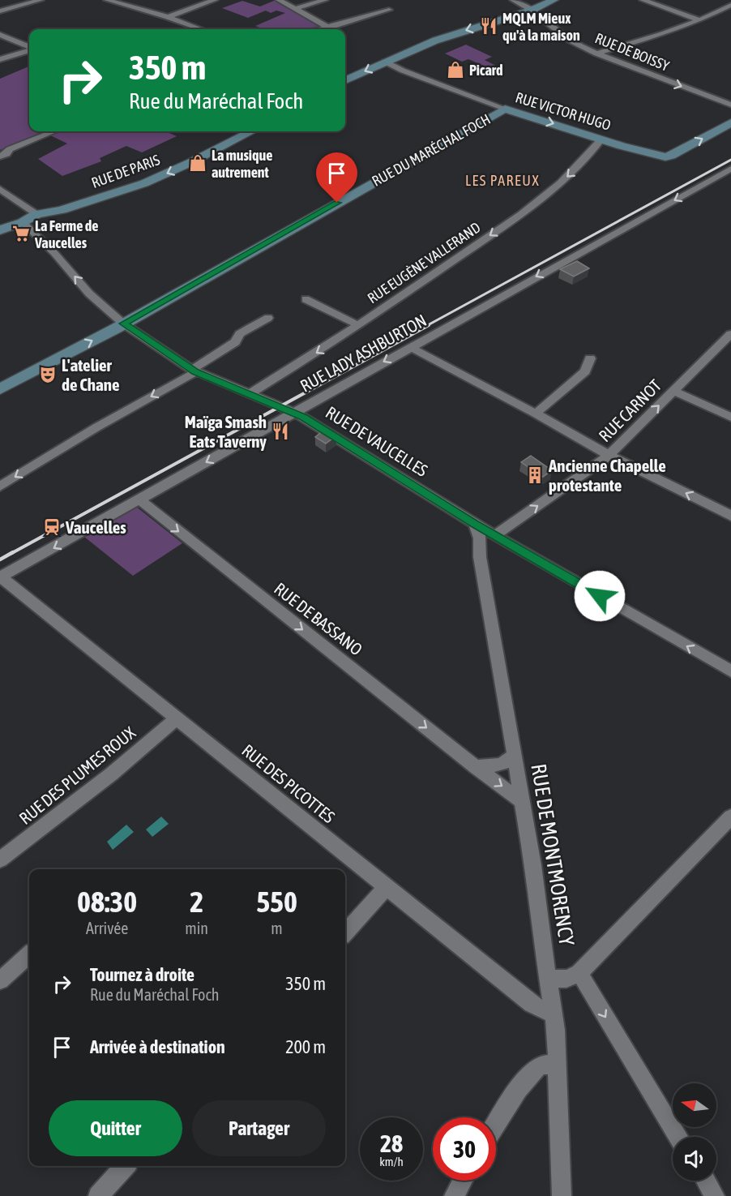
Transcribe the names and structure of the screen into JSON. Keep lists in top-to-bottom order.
{
  "streets": {
    "street": [
      "RUE DE BOISSY",
      "RUE VICTOR HUGO",
      "RUE DU MARÉCHAL FOCH",
      "RUE DE PARIS",
      "RUE EUGÈNE VALLERAND",
      "RUE LADY ASHBURTON",
      "RUE CARNOT",
      "RUE DE VAUCELLES",
      "RUE DE BASSANO",
      "RUE DES PLUMES ROUX",
      "RUE DES PICOTTES",
      "RUE DE MONTMORENCY"
    ]
  },
  "crossings": [
    ["RUE VICTOR HUGO", "RUE DU MARÉCHAL FOCH"],
    ["RUE VICTOR HUGO", "RUE EUGÈNE VALLERAND"],
    ["RUE DU MARÉCHAL FOCH", "RUE DE VAUCELLES"],
    ["RUE DE PARIS", "RUE DE VAUCELLES"],
    ["RUE EUGÈNE VALLERAND", "RUE DE VAUCELLES"],
    ["RUE LADY ASHBURTON", "RUE DE VAUCELLES"],
    ["RUE LADY ASHBURTON", "RUE DE BASSANO"],
    ["RUE LADY ASHBURTON", "RUE DES PICOTTES"],
    ["RUE CARNOT", "RUE DE VAUCELLES"],
    ["RUE DE VAUCELLES", "RUE DE MONTMORENCY"],
    ["RUE DE BASSANO", "RUE DE MONTMORENCY"],
    ["RUE DES PLUMES ROUX", "RUE DES PICOTTES"],
    ["RUE DES PICOTTES", "RUE DE MONTMORENCY"]
  ],
  "one_way": ["RUE EUGÈNE VALLERAND", "RUE DE VAUCELLES", "RUE DE BASSANO"],
  "districts": ["LES PAREUX"],
  "places": {
    "restaurant": ["MQLM Mieux qu'à la maison", "Maïga Smash Eats Taverny"],
    "shop": ["Picard", "La musique autrement"],
    "supermarket": ["La Ferme de Vaucelles"],
    "theatre": ["L'atelier de Chane"],
    "building": ["Ancienne Chapelle protestante"],
    "station": ["Vaucelles"]
  },
  "north": "left",
  "page": {
    "turn": ["350 m", "Rue du Maréchal Foch"],
    "eta": [
      "08:30",
      "Arrivée",
      "2",
      "min",
      "550",
      "m"
    ],
    "list": [
      {
        "name": "Tournez à droite",
        "note": "Rue du Maréchal Foch",
        "value": "350 m"
      },
      {
        "name": "Arrivée à destination",
        "value": "200 m"
      }
    ],
    "buttons": ["Quitter", "Partager"],
    "speed": "28 km/h",
    "limit": "30"
  }
}
